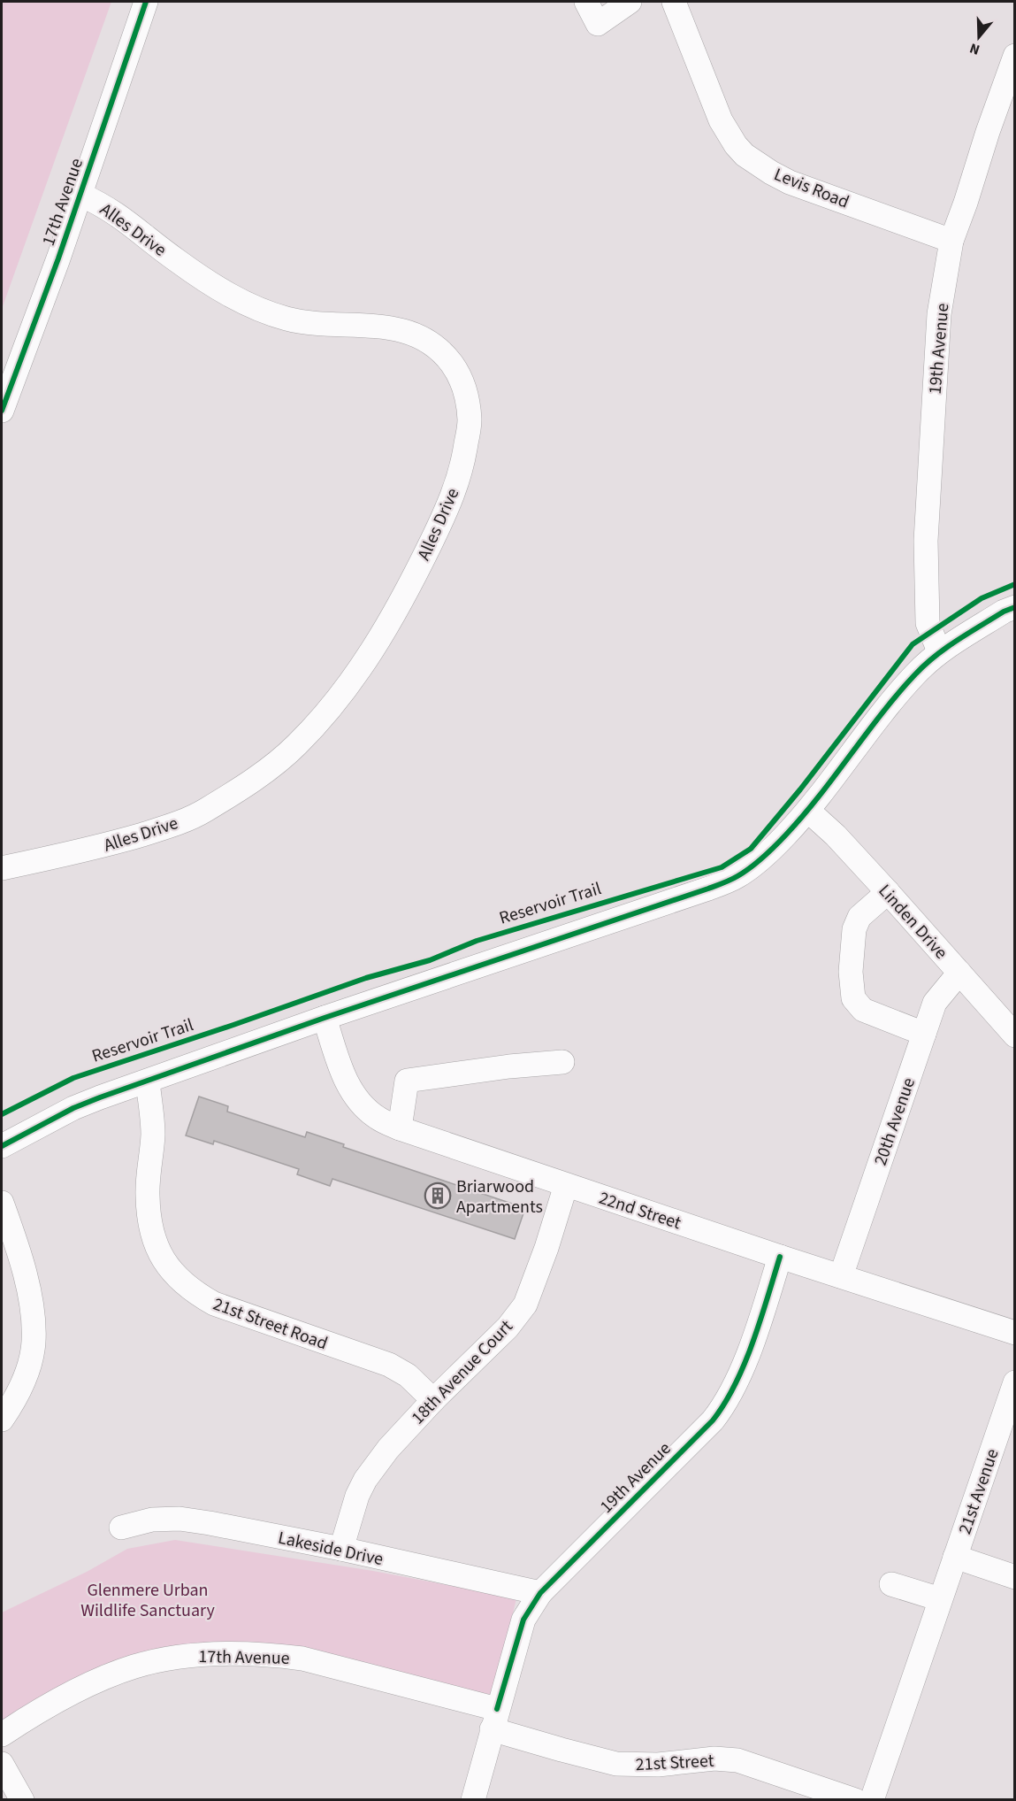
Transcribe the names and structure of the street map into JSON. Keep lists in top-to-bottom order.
{
  "streets": {
    "street": [
      "Levis Road",
      "17th Avenue",
      "Alles Drive",
      "19th Avenue",
      "Linden Drive",
      "20th Avenue",
      "22nd Street",
      "21st Street Road",
      "18th Avenue Court",
      "21st Avenue",
      "Lakeside Drive",
      "21st Street"
    ],
    "cycle path": ["Reservoir Trail"]
  },
  "crossings": [
    ["Levis Road", "19th Avenue"],
    ["17th Avenue", "Alles Drive"],
    ["17th Avenue", "19th Avenue"],
    ["17th Avenue", "21st Street"],
    ["19th Avenue", "22nd Street"],
    ["19th Avenue", "Lakeside Drive"],
    ["19th Avenue", "21st Street"],
    ["Linden Drive", "20th Avenue"],
    ["20th Avenue", "22nd Street"],
    ["22nd Street", "18th Avenue Court"],
    ["21st Street Road", "18th Avenue Court"],
    ["18th Avenue Court", "Lakeside Drive"]
  ],
  "parks": ["Glenmere Urban Wildlife Sanctuary"],
  "places": {
    "building": ["Briarwood Apartments"]
  },
  "north": "bottom"
}
